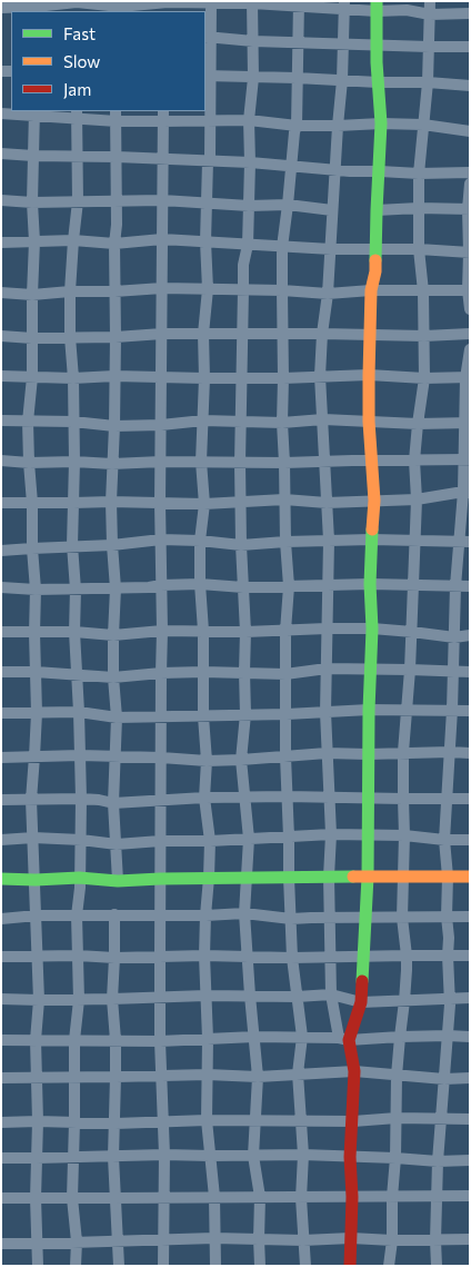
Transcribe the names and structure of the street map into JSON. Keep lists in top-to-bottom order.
{
  "legend": ["Fast", "Slow", "Jam"]
}
